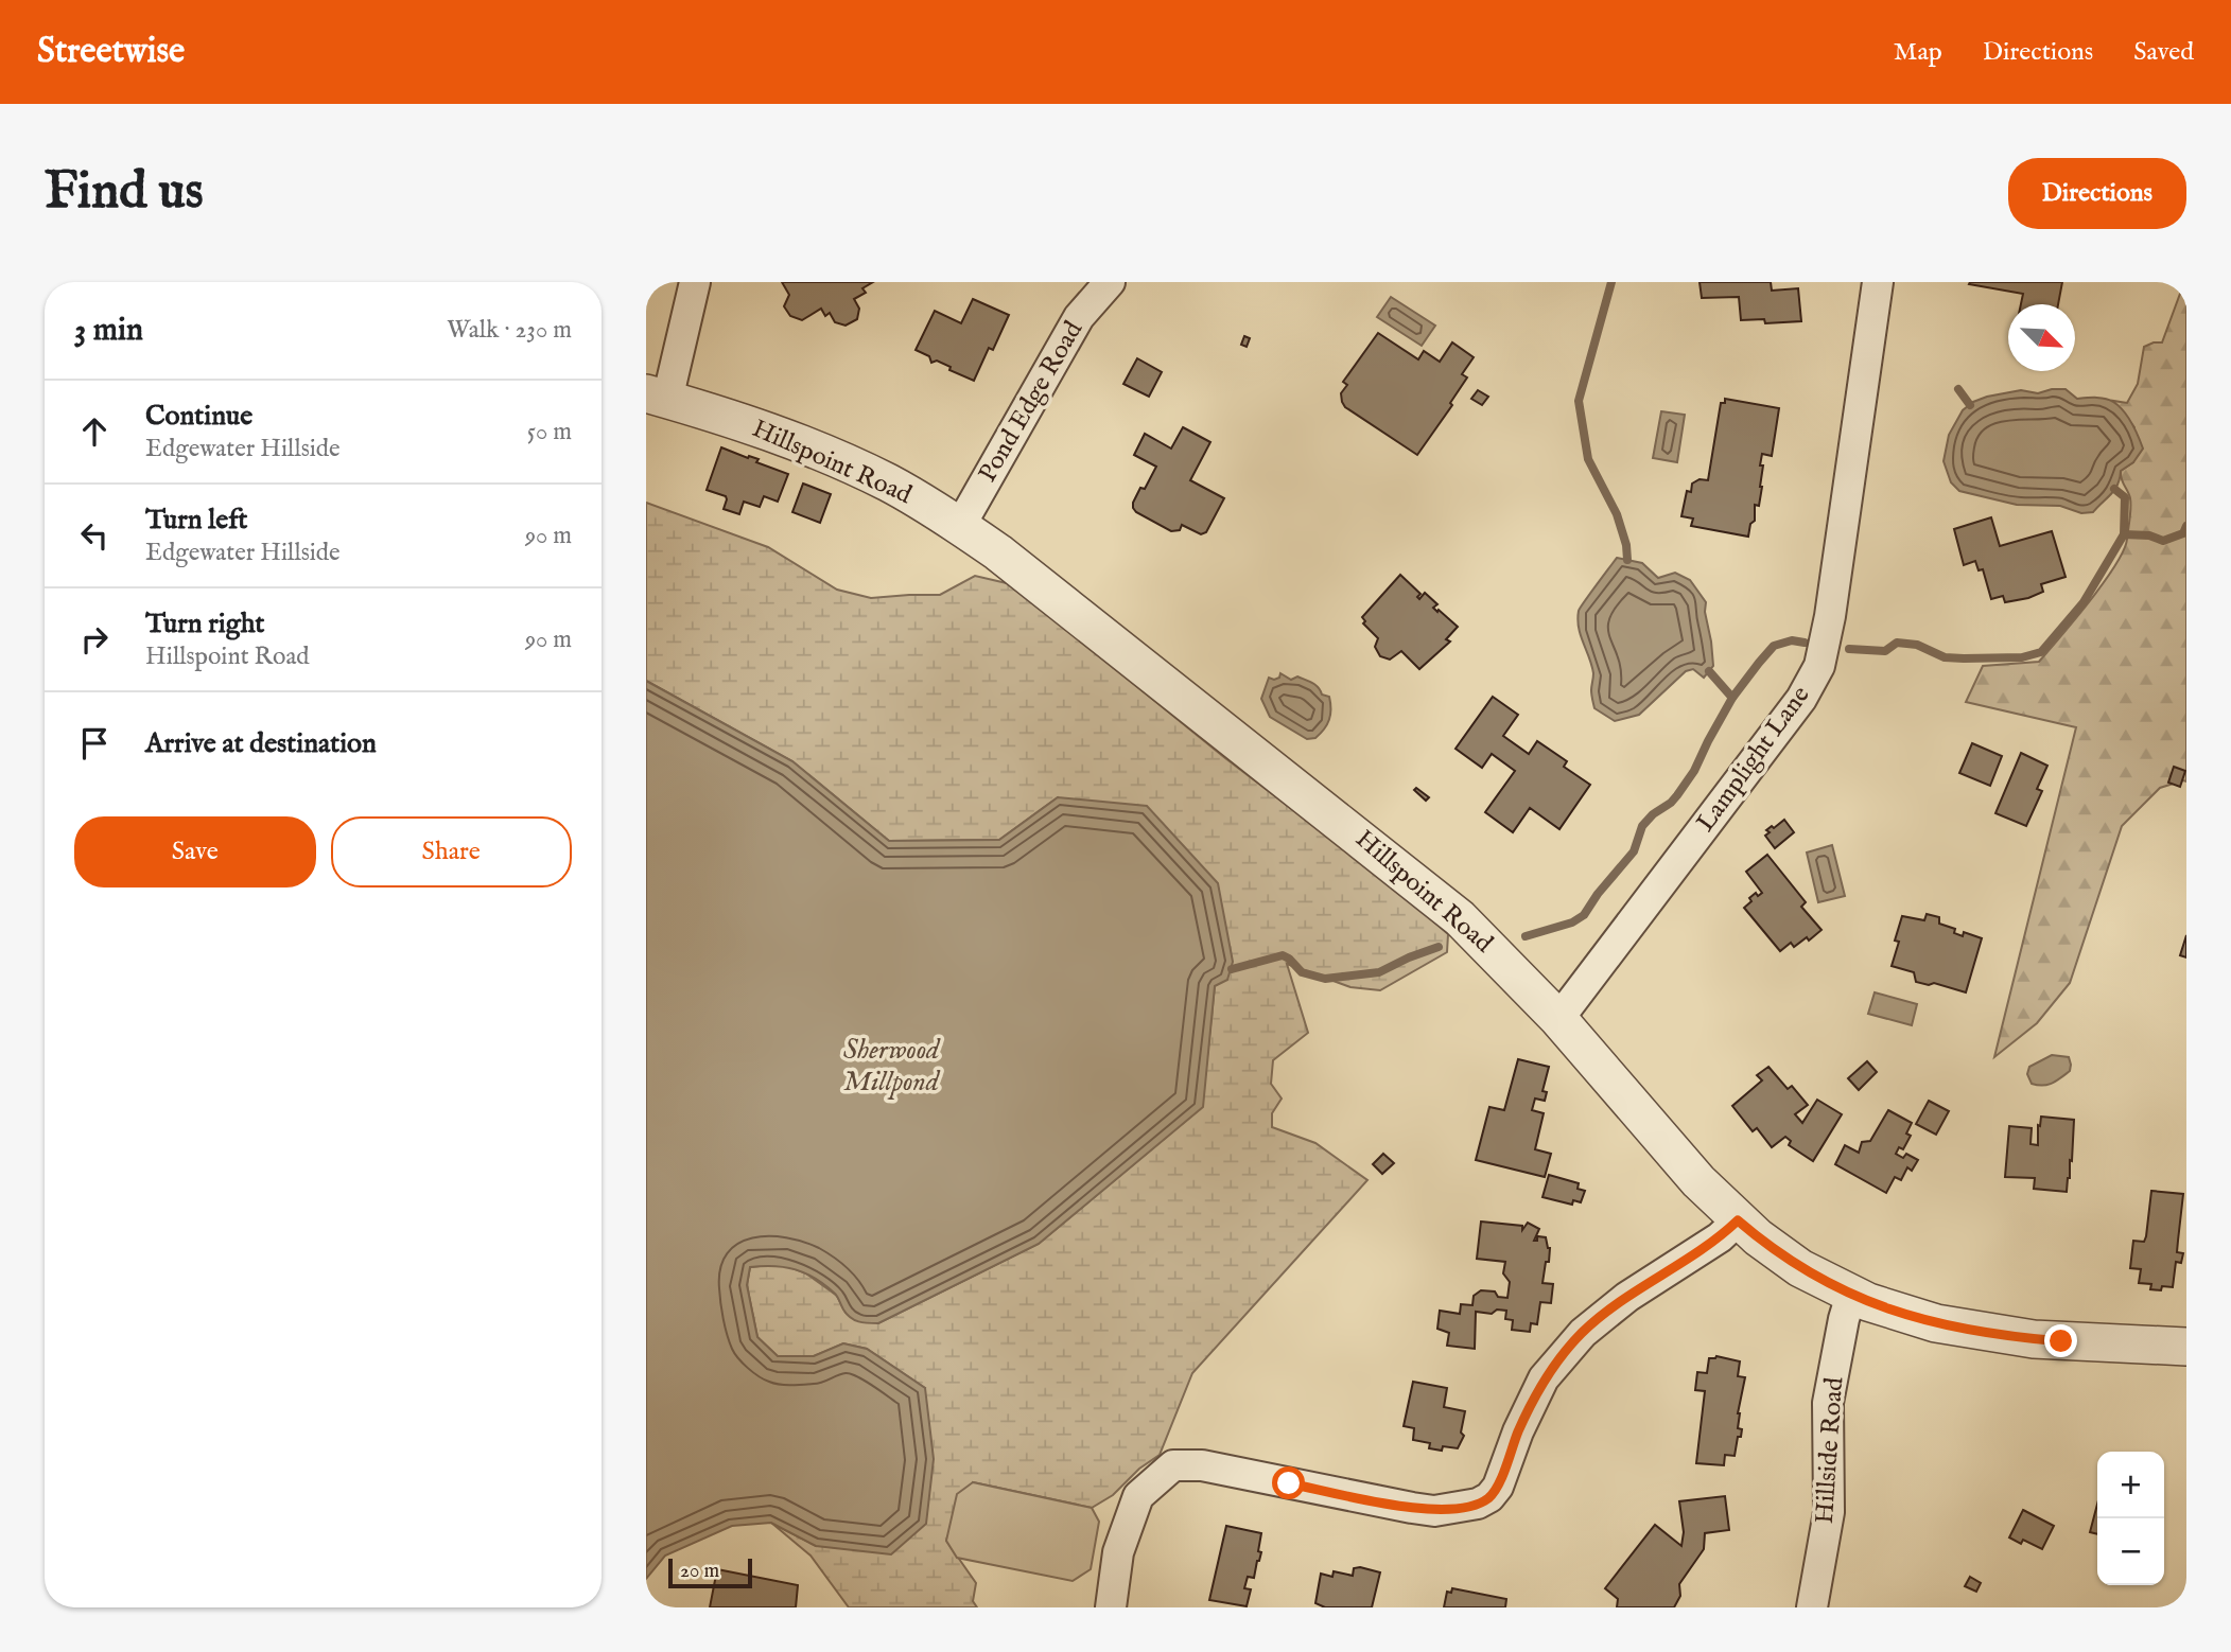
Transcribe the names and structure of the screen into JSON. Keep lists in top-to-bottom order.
{
  "streets": {
    "street": [
      "Pond Edge Road",
      "Hillspoint Road",
      "Lamplight Lane",
      "Hillside Road"
    ]
  },
  "crossings": [
    ["Pond Edge Road", "Hillspoint Road"],
    ["Hillspoint Road", "Lamplight Lane"],
    ["Hillspoint Road", "Hillside Road"]
  ],
  "water": ["Sherwood Millpond"],
  "scale_bar": "20 m",
  "north": "bottom right",
  "page": {
    "header": "Streetwise",
    "nav": ["Map", "Directions", "Saved"],
    "buttons": [
      "Directions",
      ["Save", "Share"]
    ],
    "title": "Find us",
    "heading": ["3 min", "Walk · 230 m"],
    "list": [
      ["Continue", "Edgewater Hillside", "50 m"],
      ["Turn left", "Edgewater Hillside", "90 m"],
      ["Turn right", "Hillspoint Road", "90 m"],
      "Arrive at destination"
    ],
    "map_buttons": ["+", "−"],
    "scale": "20 m"
  }
}
